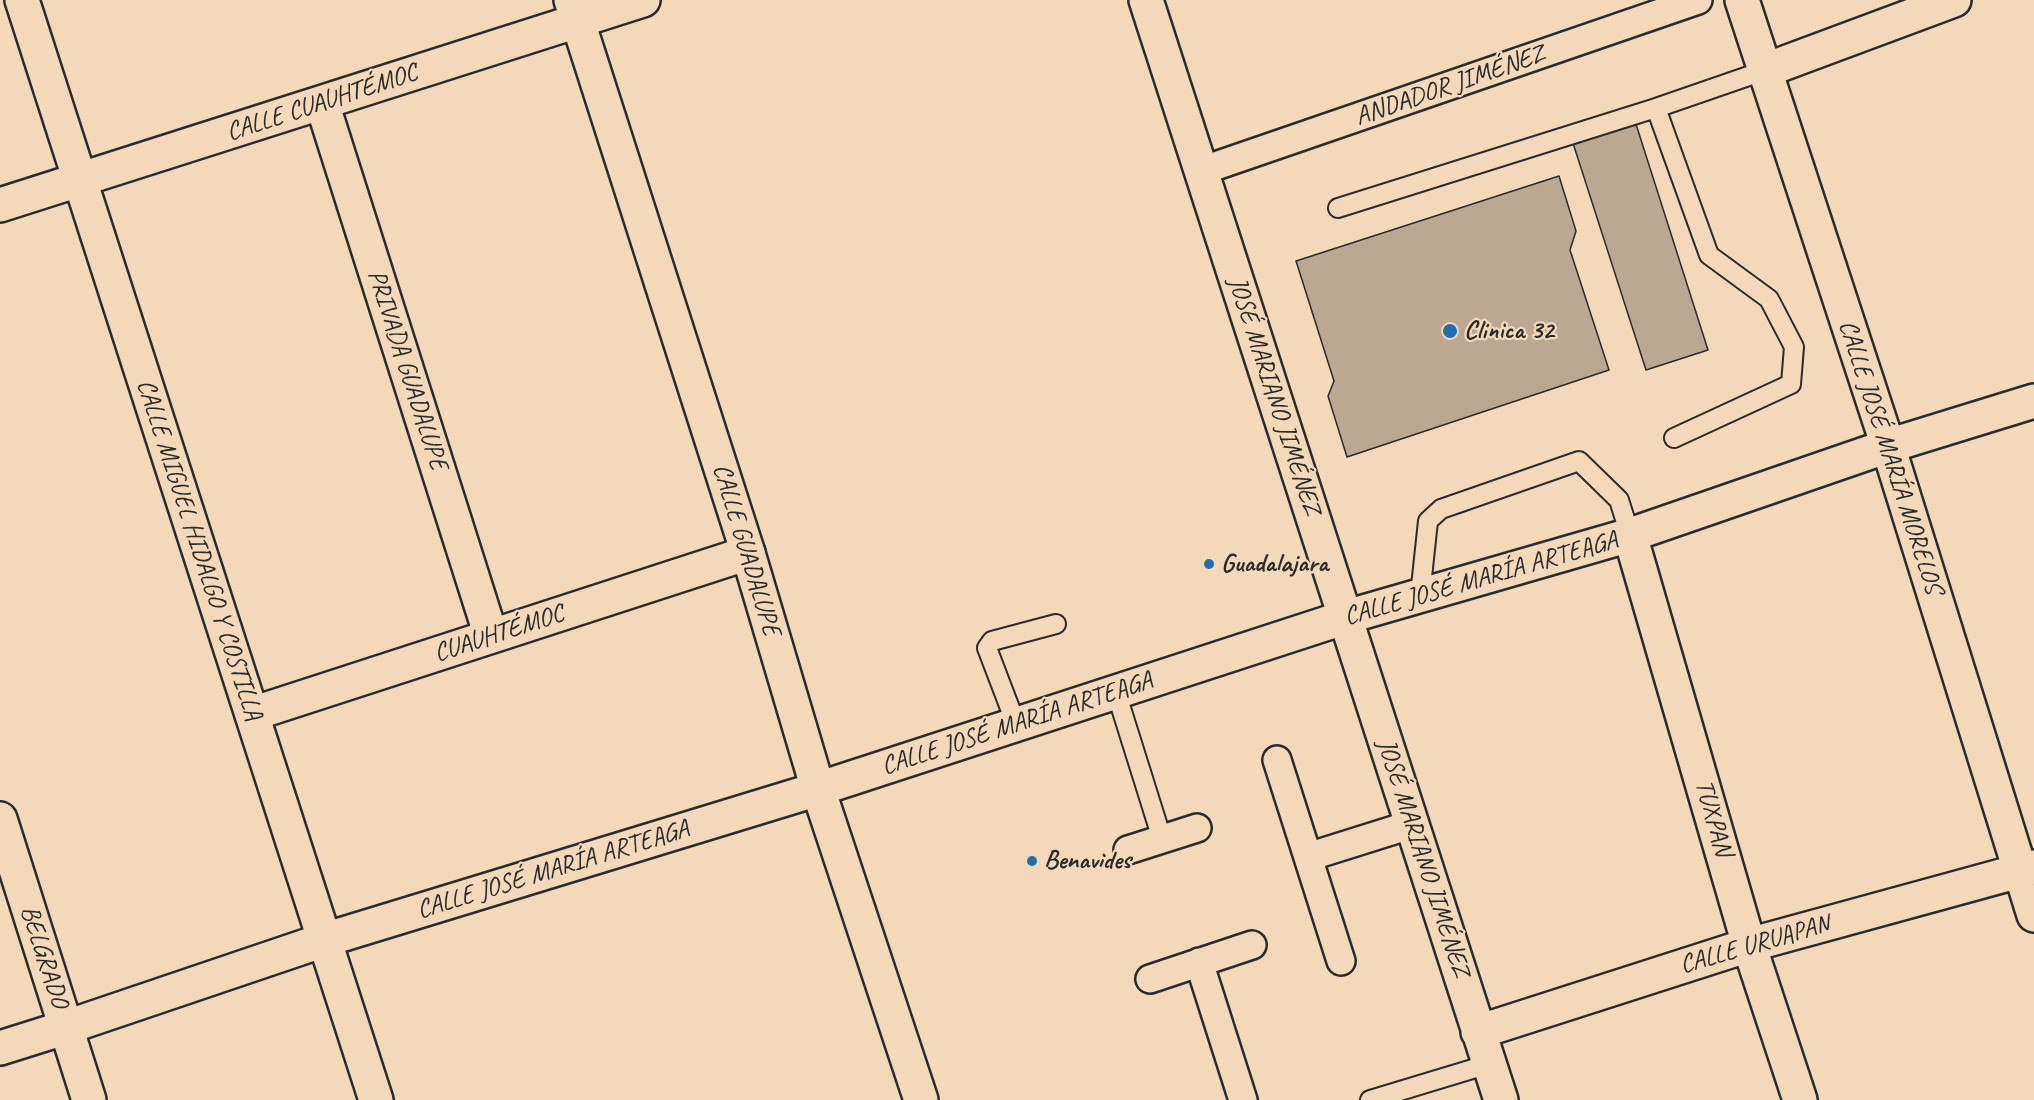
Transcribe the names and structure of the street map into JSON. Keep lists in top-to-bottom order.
{
  "streets": {
    "street": [
      "ANDADOR JIMÉNEZ",
      "CALLE CUAUHTÉMOC",
      "PRIVADA GUADALUPE",
      "JOSÉ MARIANO JIMÉNEZ",
      "CALLE JOSÉ MARÍA MORELOS",
      "CALLE MIGUEL HIDALGO Y COSTILLA",
      "CALLE GUADALUPE",
      "CALLE JOSÉ MARÍA ARTEAGA",
      "CUAUHTÉMOC",
      "TUXPAN",
      "CALLE URUAPAN",
      "BELGRADO"
    ]
  },
  "crossings": [
    ["ANDADOR JIMÉNEZ", "JOSÉ MARIANO JIMÉNEZ"],
    ["CALLE CUAUHTÉMOC", "PRIVADA GUADALUPE"],
    ["CALLE CUAUHTÉMOC", "CALLE MIGUEL HIDALGO Y COSTILLA"],
    ["CALLE CUAUHTÉMOC", "CALLE GUADALUPE"],
    ["PRIVADA GUADALUPE", "CUAUHTÉMOC"],
    ["JOSÉ MARIANO JIMÉNEZ", "CALLE JOSÉ MARÍA ARTEAGA"],
    ["JOSÉ MARIANO JIMÉNEZ", "CALLE URUAPAN"],
    ["CALLE JOSÉ MARÍA MORELOS", "CALLE JOSÉ MARÍA ARTEAGA"],
    ["CALLE JOSÉ MARÍA MORELOS", "CALLE URUAPAN"],
    ["CALLE MIGUEL HIDALGO Y COSTILLA", "CALLE JOSÉ MARÍA ARTEAGA"],
    ["CALLE MIGUEL HIDALGO Y COSTILLA", "CUAUHTÉMOC"],
    ["CALLE GUADALUPE", "CALLE JOSÉ MARÍA ARTEAGA"],
    ["CALLE GUADALUPE", "CUAUHTÉMOC"],
    ["CALLE JOSÉ MARÍA ARTEAGA", "TUXPAN"],
    ["CALLE JOSÉ MARÍA ARTEAGA", "BELGRADO"],
    ["TUXPAN", "CALLE URUAPAN"]
  ],
  "places": ["Clinica 32", "Guadalajara", "Benavides"]
}
